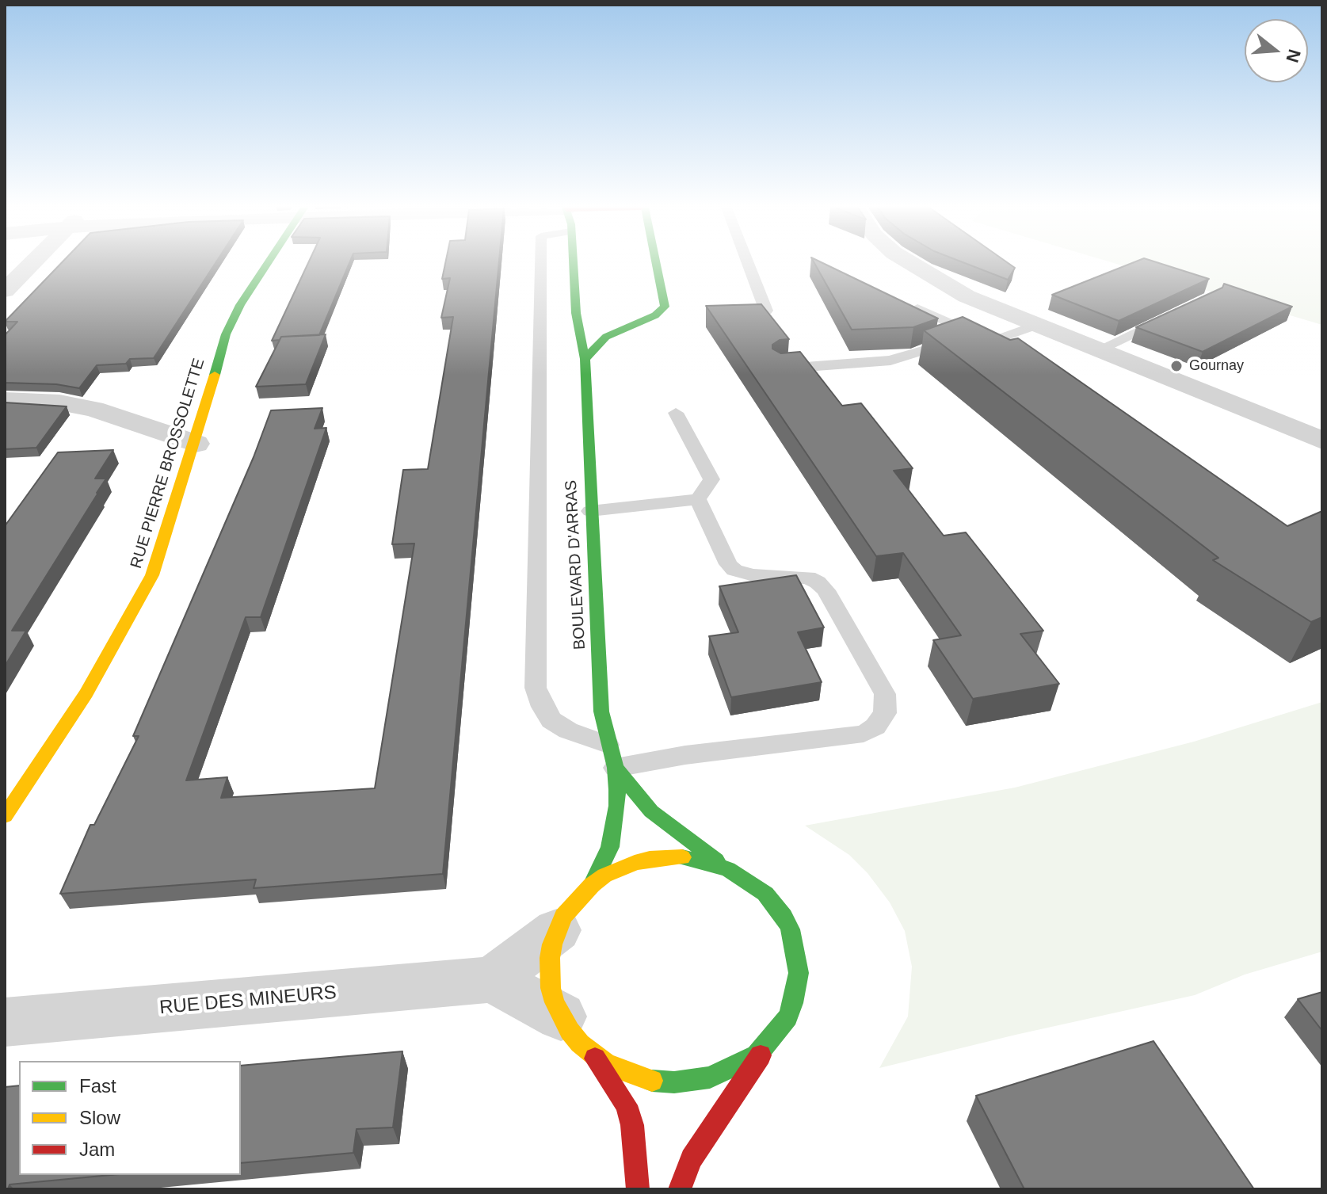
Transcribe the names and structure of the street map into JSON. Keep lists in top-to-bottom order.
{
  "streets": {
    "street": ["RUE PIERRE BROSSOLETTE", "BOULEVARD D'ARRAS", "RUE DES MINEURS"]
  },
  "places": ["Gournay"],
  "legend": ["Fast", "Slow", "Jam"],
  "north": "right"
}
